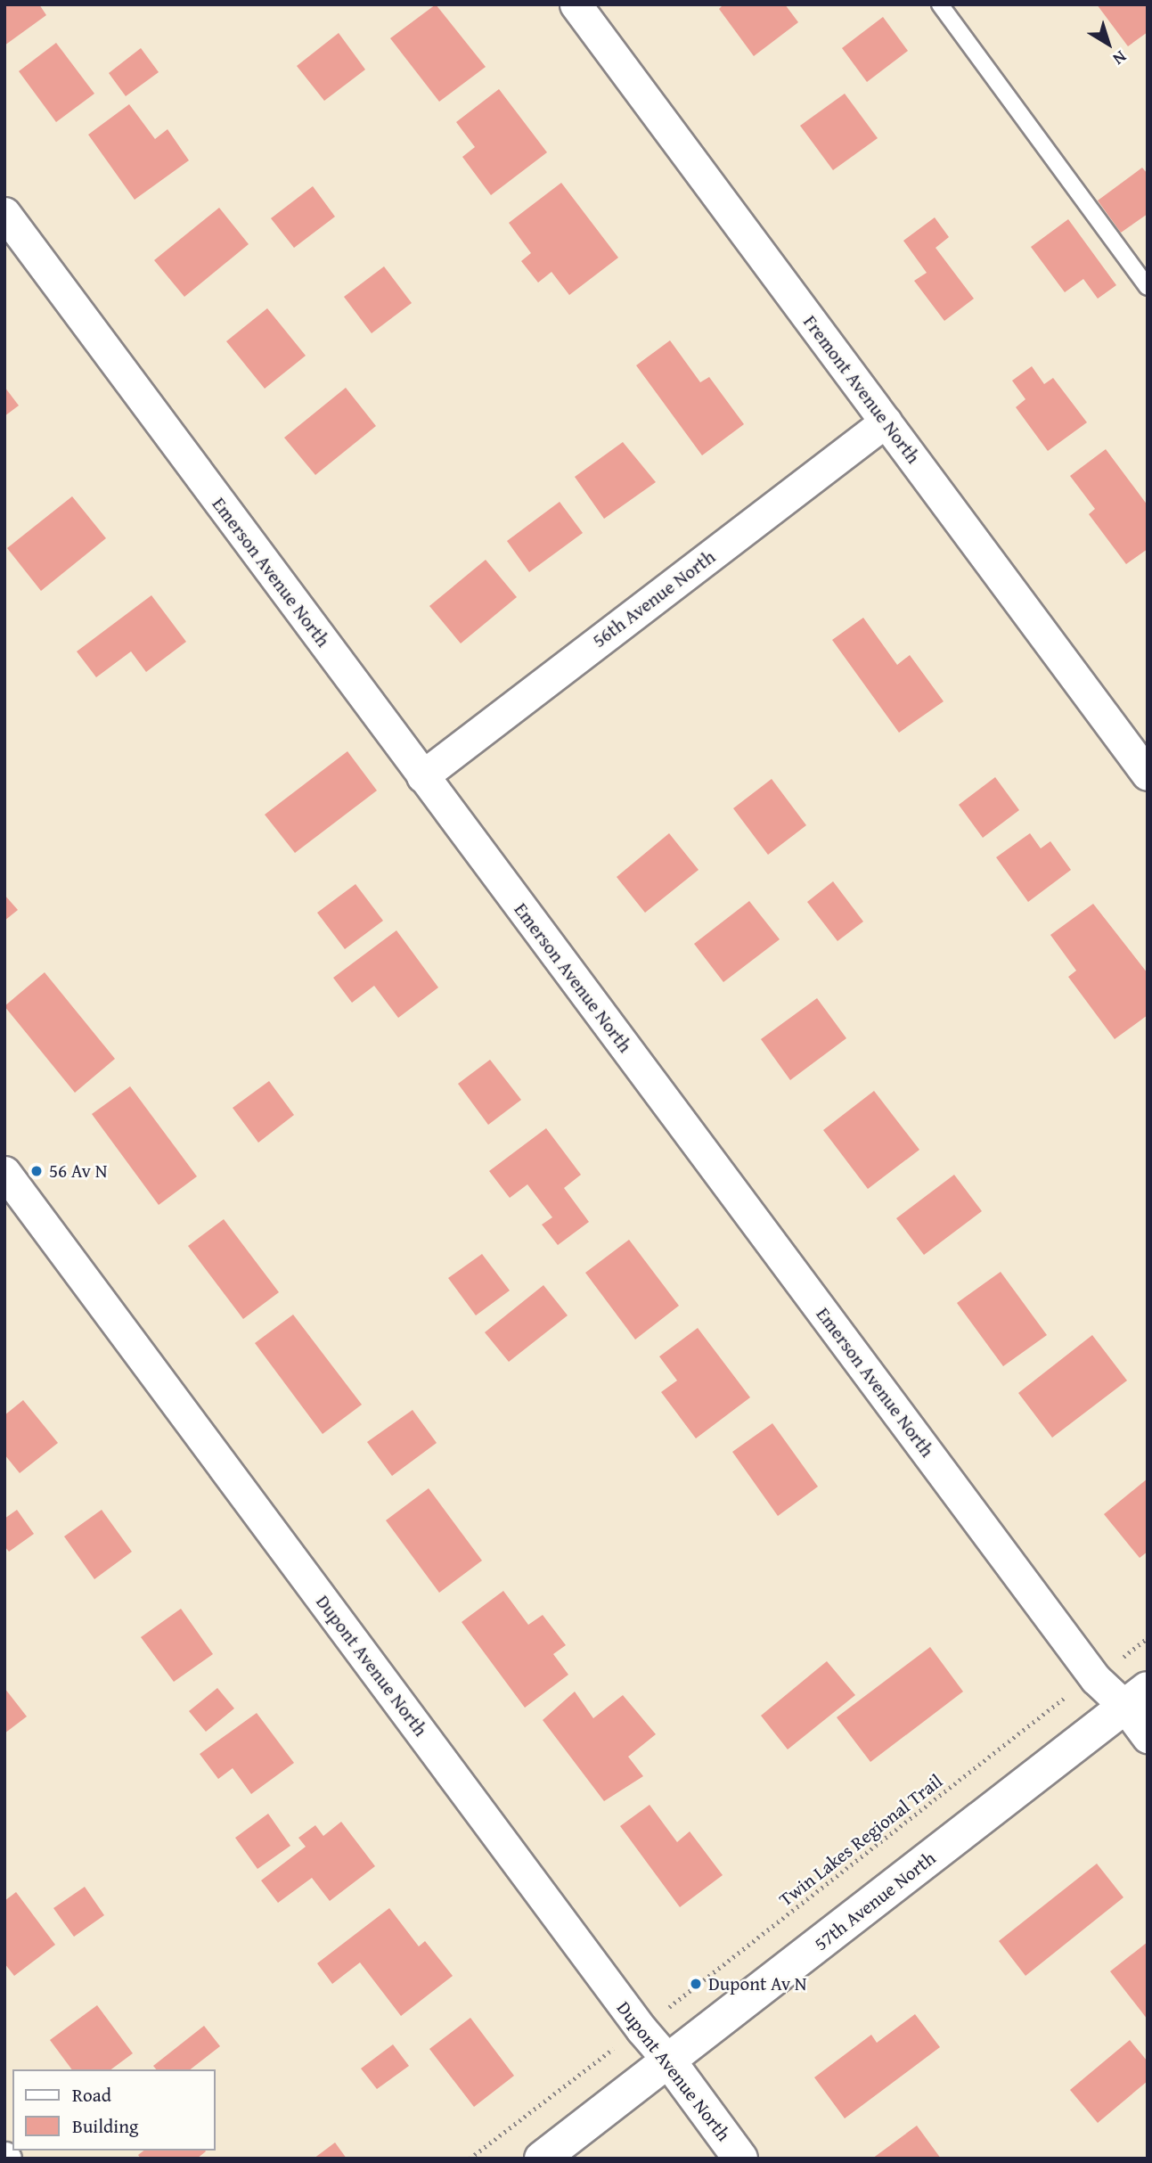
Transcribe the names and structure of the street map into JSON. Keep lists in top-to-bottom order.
{
  "streets": {
    "street": [
      "Fremont Avenue North",
      "Emerson Avenue North",
      "56th Avenue North",
      "Dupont Avenue North",
      "57th Avenue North"
    ],
    "path": ["Twin Lakes Regional Trail"]
  },
  "crossings": [
    ["Fremont Avenue North", "56th Avenue North"],
    ["Emerson Avenue North", "56th Avenue North"],
    ["Emerson Avenue North", "57th Avenue North"],
    ["Dupont Avenue North", "57th Avenue North"]
  ],
  "places": ["56 Av N", "Dupont Av N"],
  "legend": ["Road", "Building"],
  "north": "bottom right"
}
